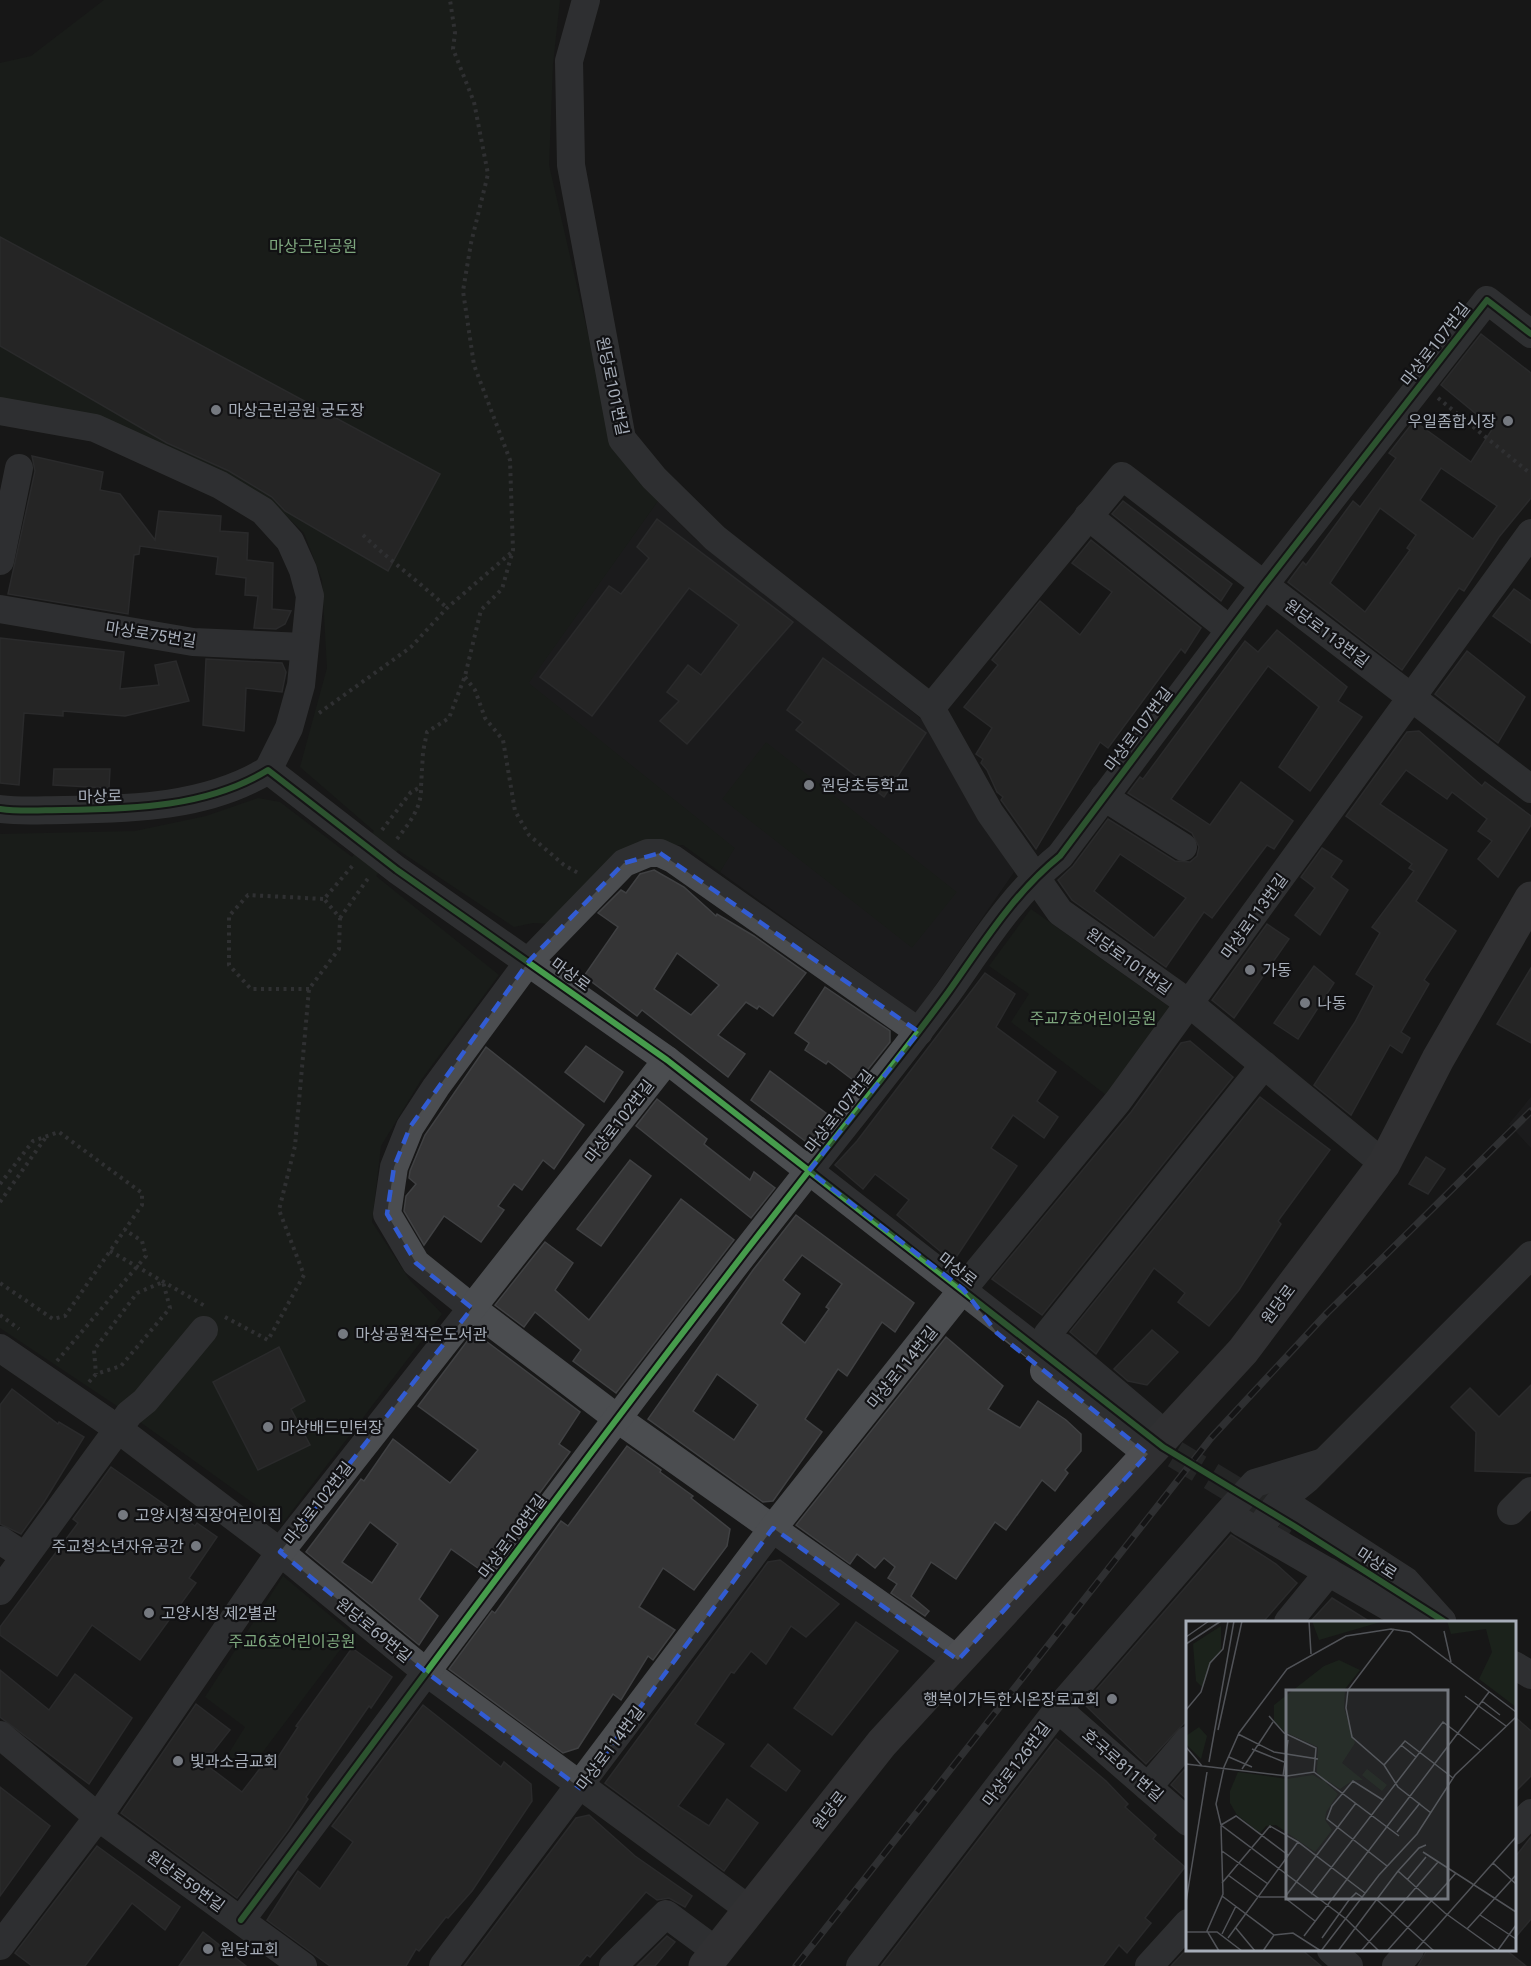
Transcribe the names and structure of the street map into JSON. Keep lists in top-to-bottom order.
{
  "streets": {
    "main road": ["원당로"],
    "street": [
      "마상로107번길",
      "원당로101번길",
      "원당로113번길",
      "마상로75번길",
      "마상로",
      "마상로113번길",
      "마상로102번길",
      "마상로114번길",
      "마상로108번길",
      "원당로69번길",
      "마상로126번길",
      "호국로811번길",
      "원당로59번길"
    ]
  },
  "crossings": [
    ["마상로107번길", "원당로101번길"],
    ["마상로107번길", "원당로113번길"],
    ["마상로107번길", "마상로"],
    ["마상로107번길", "마상로108번길"],
    ["원당로101번길", "마상로113번길"],
    ["원당로101번길", "원당로"],
    ["원당로113번길", "마상로113번길"],
    ["마상로", "마상로113번길"],
    ["마상로", "마상로102번길"],
    ["마상로", "마상로114번길"],
    ["마상로", "마상로108번길"],
    ["마상로113번길", "마상로114번길"],
    ["마상로102번길", "원당로69번길"],
    ["마상로102번길", "원당로59번길"],
    ["원당로", "원당로69번길"],
    ["마상로114번길", "원당로69번길"],
    ["마상로108번길", "원당로69번길"],
    ["마상로108번길", "원당로59번길"],
    ["마상로126번길", "호국로811번길"]
  ],
  "parks": ["마상근린공원", "주교7호어린이공원", "주교6호어린이공원"],
  "places": [
    "마상근린공원 궁도장",
    "우일좀합시장",
    "원당초등학교",
    "가동",
    "나동",
    "마상공원작은도서관",
    "마상배드민턴장",
    "고양시청직장어린이집",
    "주교청소년자유공간",
    "고양시청 제2별관",
    "행복이가득한시온장로교회",
    "빛과소금교회",
    "원당교회"
  ]
}
